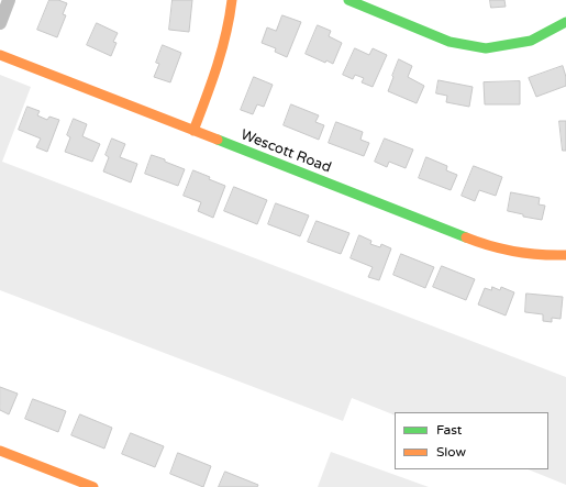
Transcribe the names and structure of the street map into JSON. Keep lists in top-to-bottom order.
{
  "streets": {
    "street": ["Wescott Road"]
  },
  "legend": ["Fast", "Slow"]
}
